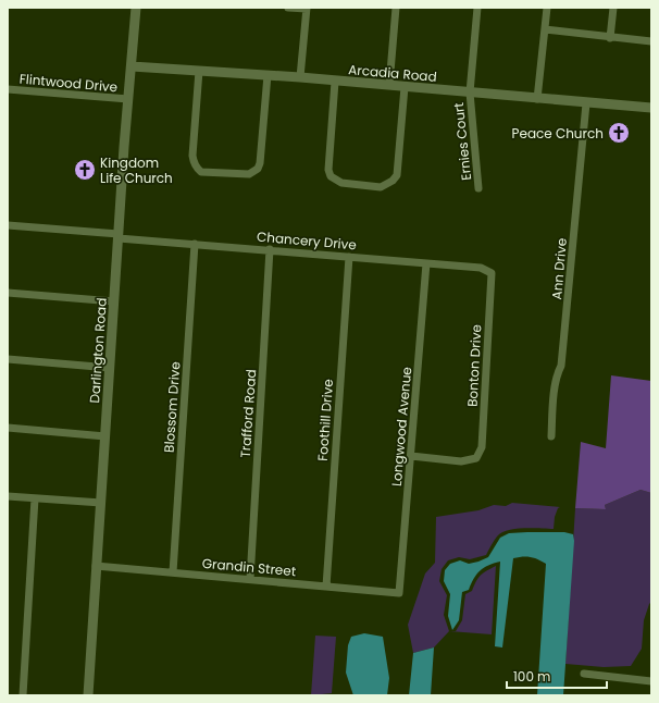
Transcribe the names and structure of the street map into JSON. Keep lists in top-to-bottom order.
{
  "streets": {
    "street": [
      "Arcadia Road",
      "Flintwood Drive",
      "Ernies Court",
      "Chancery Drive",
      "Ann Drive",
      "Darlington Road",
      "Bonton Drive",
      "Blossom Drive",
      "Trafford Road",
      "Foothill Drive",
      "Longwood Avenue",
      "Grandin Street"
    ]
  },
  "crossings": [
    ["Arcadia Road", "Ernies Court"],
    ["Arcadia Road", "Ann Drive"],
    ["Arcadia Road", "Darlington Road"],
    ["Flintwood Drive", "Darlington Road"],
    ["Chancery Drive", "Darlington Road"],
    ["Chancery Drive", "Bonton Drive"],
    ["Chancery Drive", "Blossom Drive"],
    ["Chancery Drive", "Trafford Road"],
    ["Chancery Drive", "Foothill Drive"],
    ["Chancery Drive", "Longwood Avenue"],
    ["Darlington Road", "Grandin Street"],
    ["Bonton Drive", "Longwood Avenue"],
    ["Blossom Drive", "Grandin Street"],
    ["Trafford Road", "Grandin Street"],
    ["Foothill Drive", "Grandin Street"],
    ["Longwood Avenue", "Grandin Street"]
  ],
  "places": {
    "church": ["Peace Church", "Kingdom Life Church"]
  },
  "scale_bar": "100 m"
}
